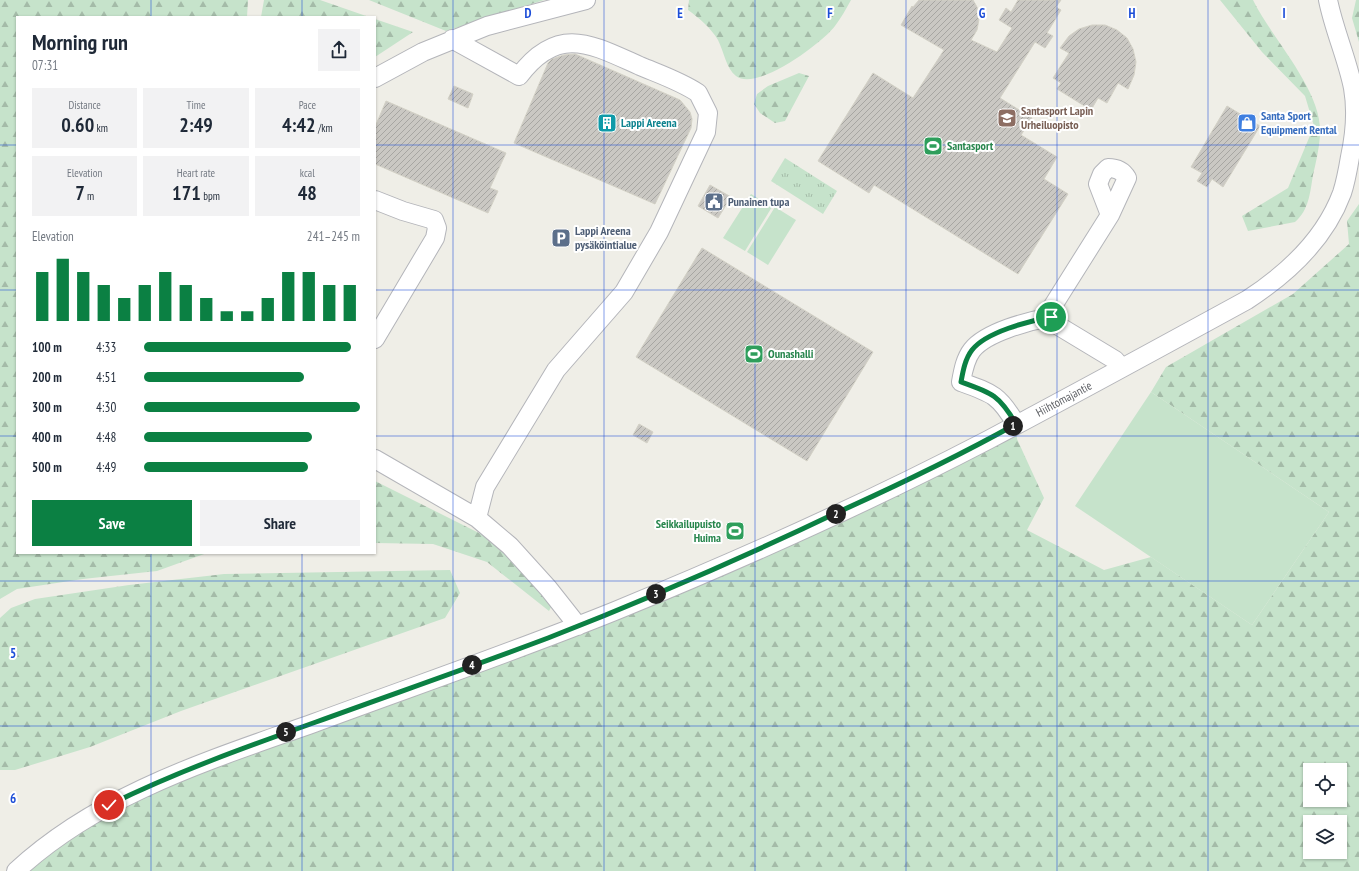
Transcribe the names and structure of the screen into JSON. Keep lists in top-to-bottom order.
{
  "streets": {
    "street": ["Hiihtomajantie"]
  },
  "places": {
    "school or university": ["Santasport Lapin Urheiluopisto"],
    "building": ["Lappi Areena"],
    "shop": ["Santa Sport Equipment Rental"],
    "sports": ["Santasport", "Ounashalli", "Seikkailupuisto Huima"],
    "public building": ["Punainen tupa"],
    "parking": ["Lappi Areena pysäköintialue"]
  },
  "page": {
    "heading": ["Morning run", "07:31"],
    "stats": [
      ["Distance", "0.60 km"],
      ["Time", "2:49"],
      ["Pace", "4:42 /km"],
      ["Elevation", "7 m"],
      ["Heart rate", "171 bpm"],
      ["kcal", "48"]
    ],
    "chart": ["Elevation", "241–245 m"],
    "list": [
      {
        "name": "100 m",
        "note": "4:33"
      },
      {
        "name": "200 m",
        "note": "4:51"
      },
      {
        "name": "300 m",
        "note": "4:30"
      },
      {
        "name": "400 m",
        "note": "4:48"
      },
      {
        "name": "500 m",
        "note": "4:49"
      }
    ],
    "pins": [
      "1",
      "2",
      "3",
      "4",
      "5"
    ],
    "buttons": ["Save", "Share"]
  },
  "grid": {
    "columns": [
      "D",
      "E",
      "F",
      "G",
      "H",
      "I"
    ],
    "rows": ["5", "6"]
  }
}
